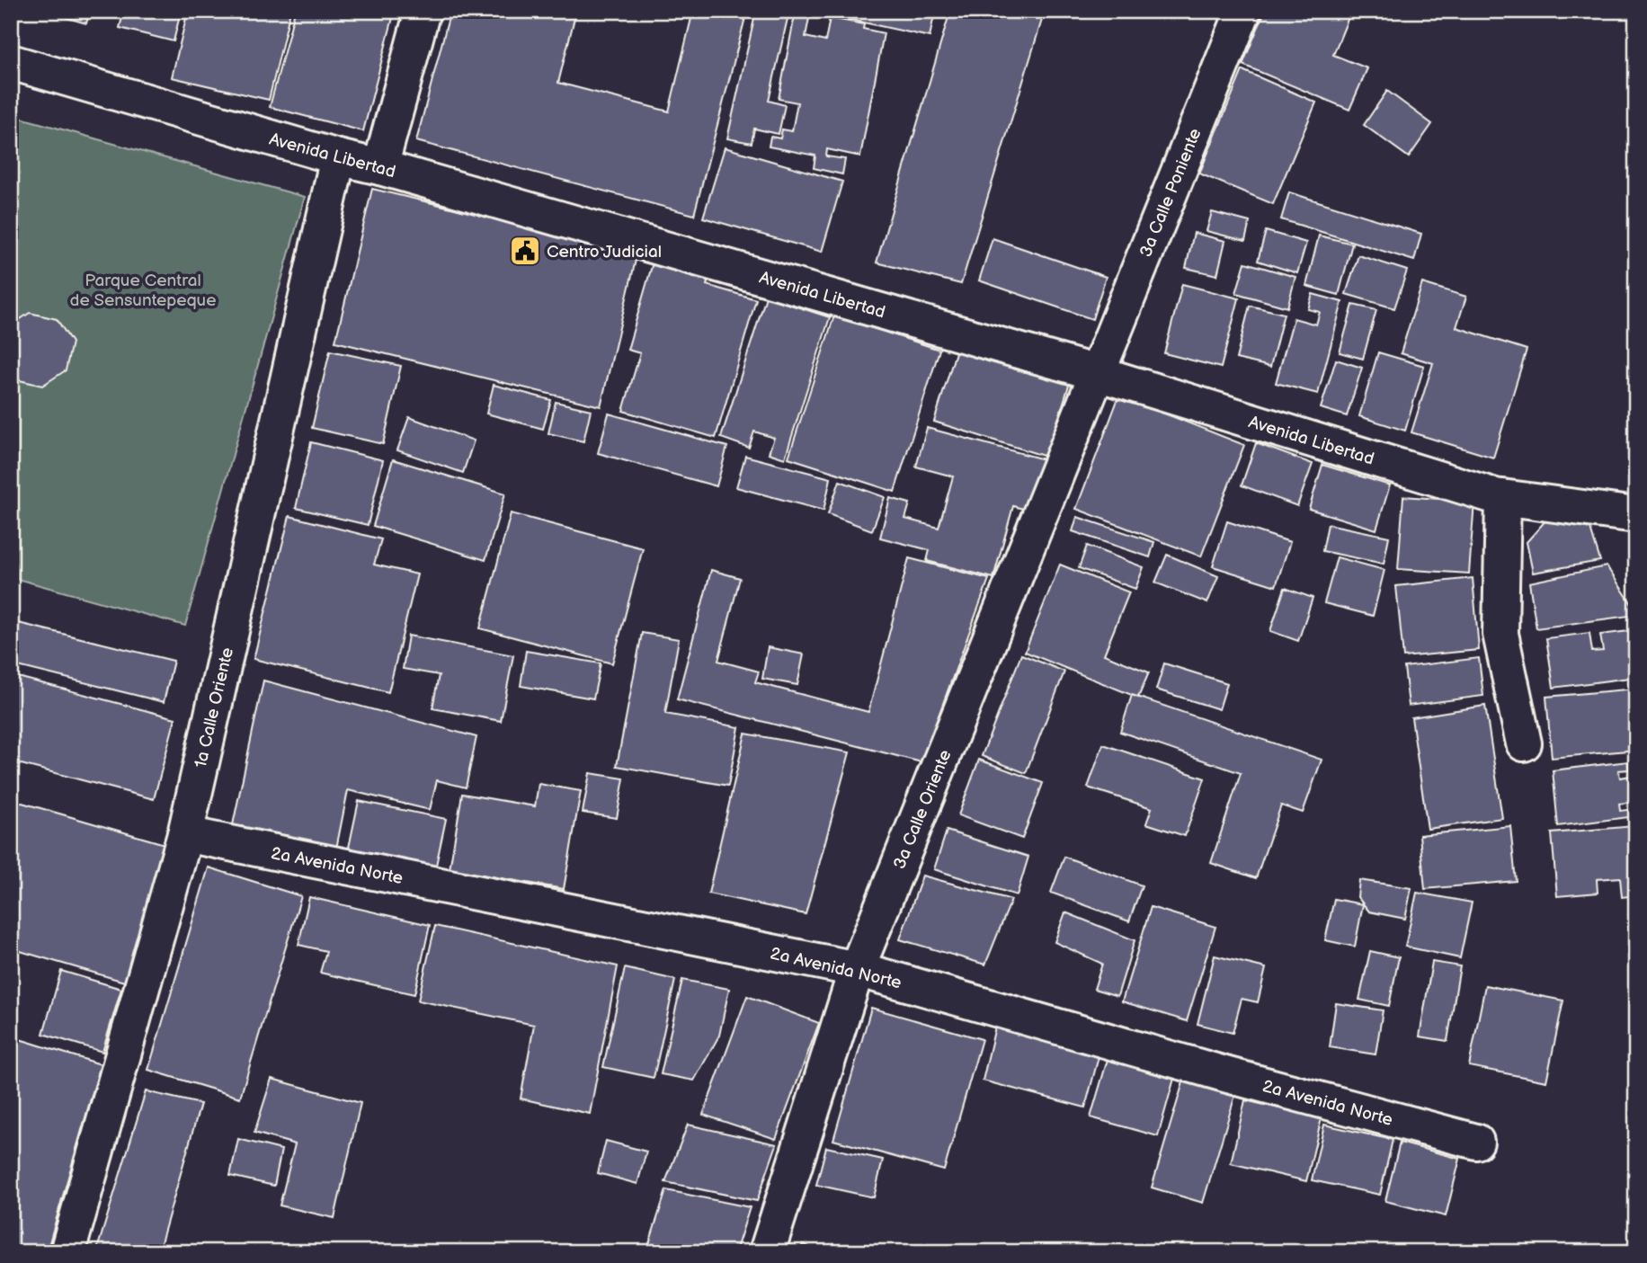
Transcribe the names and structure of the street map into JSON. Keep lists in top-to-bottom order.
{
  "streets": {
    "street": [
      "Avenida Libertad",
      "3a Calle Poniente",
      "1a Calle Oriente",
      "3a Calle Oriente",
      "2a Avenida Norte"
    ]
  },
  "crossings": [
    ["Avenida Libertad", "3a Calle Poniente"],
    ["Avenida Libertad", "1a Calle Oriente"],
    ["Avenida Libertad", "3a Calle Oriente"],
    ["3a Calle Poniente", "3a Calle Oriente"],
    ["1a Calle Oriente", "2a Avenida Norte"],
    ["3a Calle Oriente", "2a Avenida Norte"]
  ],
  "parks": ["Parque Central de Sensuntepeque"],
  "places": {
    "public building": ["Centro Judicial"]
  }
}
